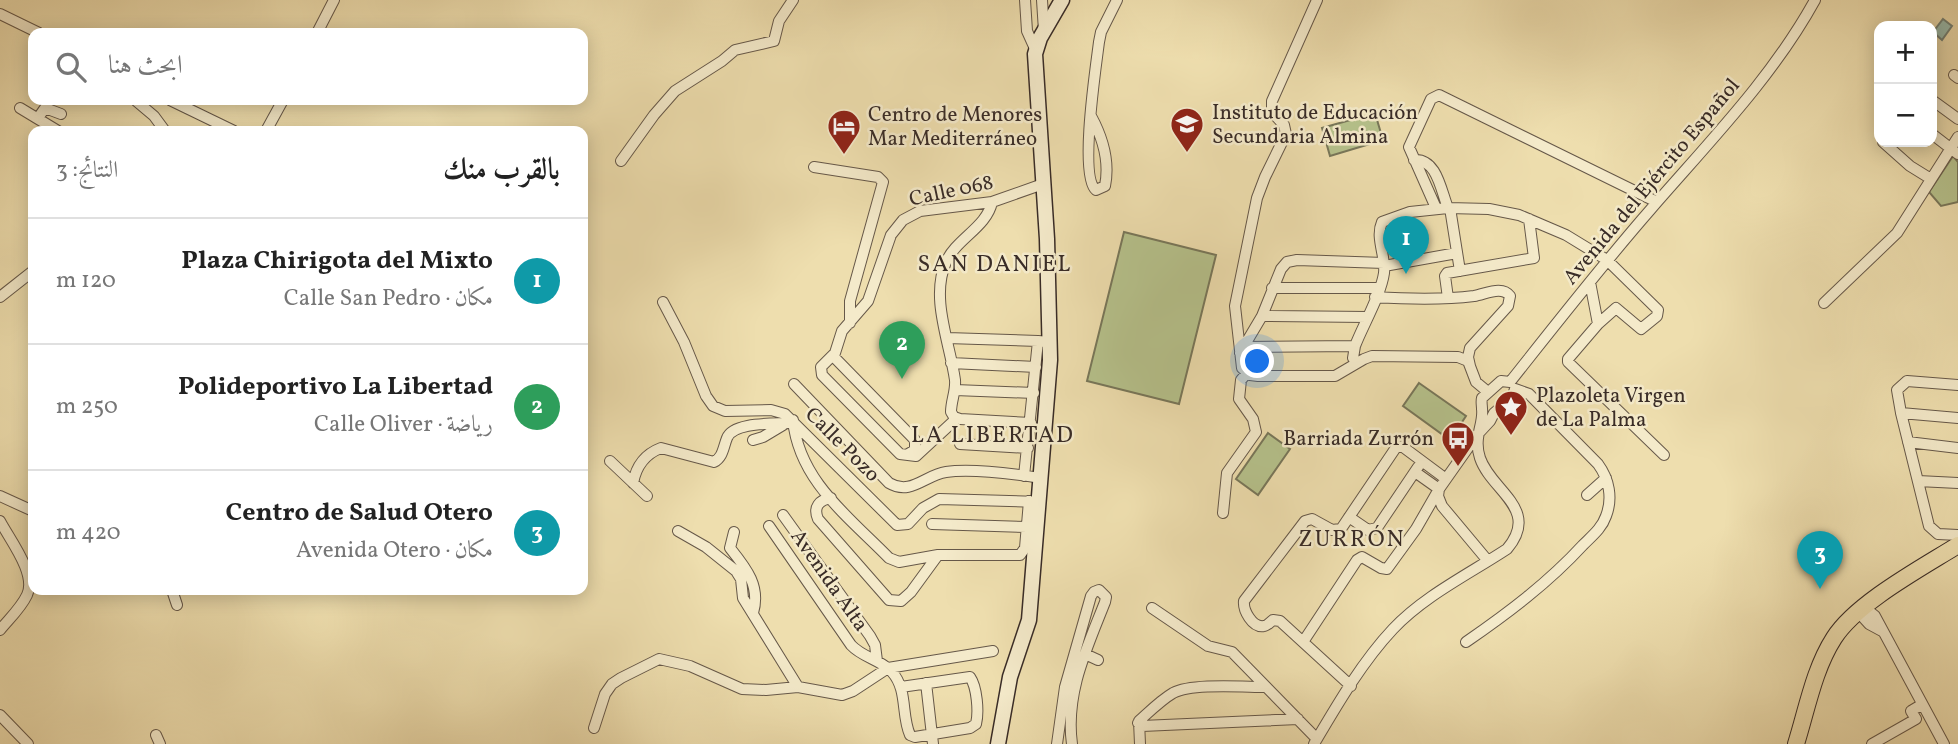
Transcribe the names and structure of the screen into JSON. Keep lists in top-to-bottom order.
{
  "streets": {
    "street": [
      "Avenida del Ejército Español",
      "Calle 068",
      "Calle Pozo",
      "Avenida Alta"
    ]
  },
  "districts": ["SAN DANIEL", "LA LIBERTAD", "ZURRÓN"],
  "places": {
    "school or university": ["Instituto de Educación Secundaria Almina"],
    "hotel": ["Centro de Menores Mar Mediterráneo"],
    "place": ["Plazoleta Virgen de La Palma"],
    "bus stop": ["Barriada Zurrón"]
  },
  "page": {
    "map_buttons": ["+", "−"],
    "search": "ابحث هنا",
    "heading": ["بالقرب منك", "النتائج: 3"],
    "pins": ["1", "2", "3"],
    "list": [
      {
        "mark": "1",
        "name": "Plaza Chirigota del Mixto",
        "note": "مكان · Calle San Pedro",
        "value": "120 m"
      },
      {
        "mark": "2",
        "name": "Polideportivo La Libertad",
        "note": "رياضة · Calle Oliver",
        "value": "250 m"
      },
      {
        "mark": "3",
        "name": "Centro de Salud Otero",
        "note": "مكان · Avenida Otero",
        "value": "420 m"
      }
    ]
  }
}
